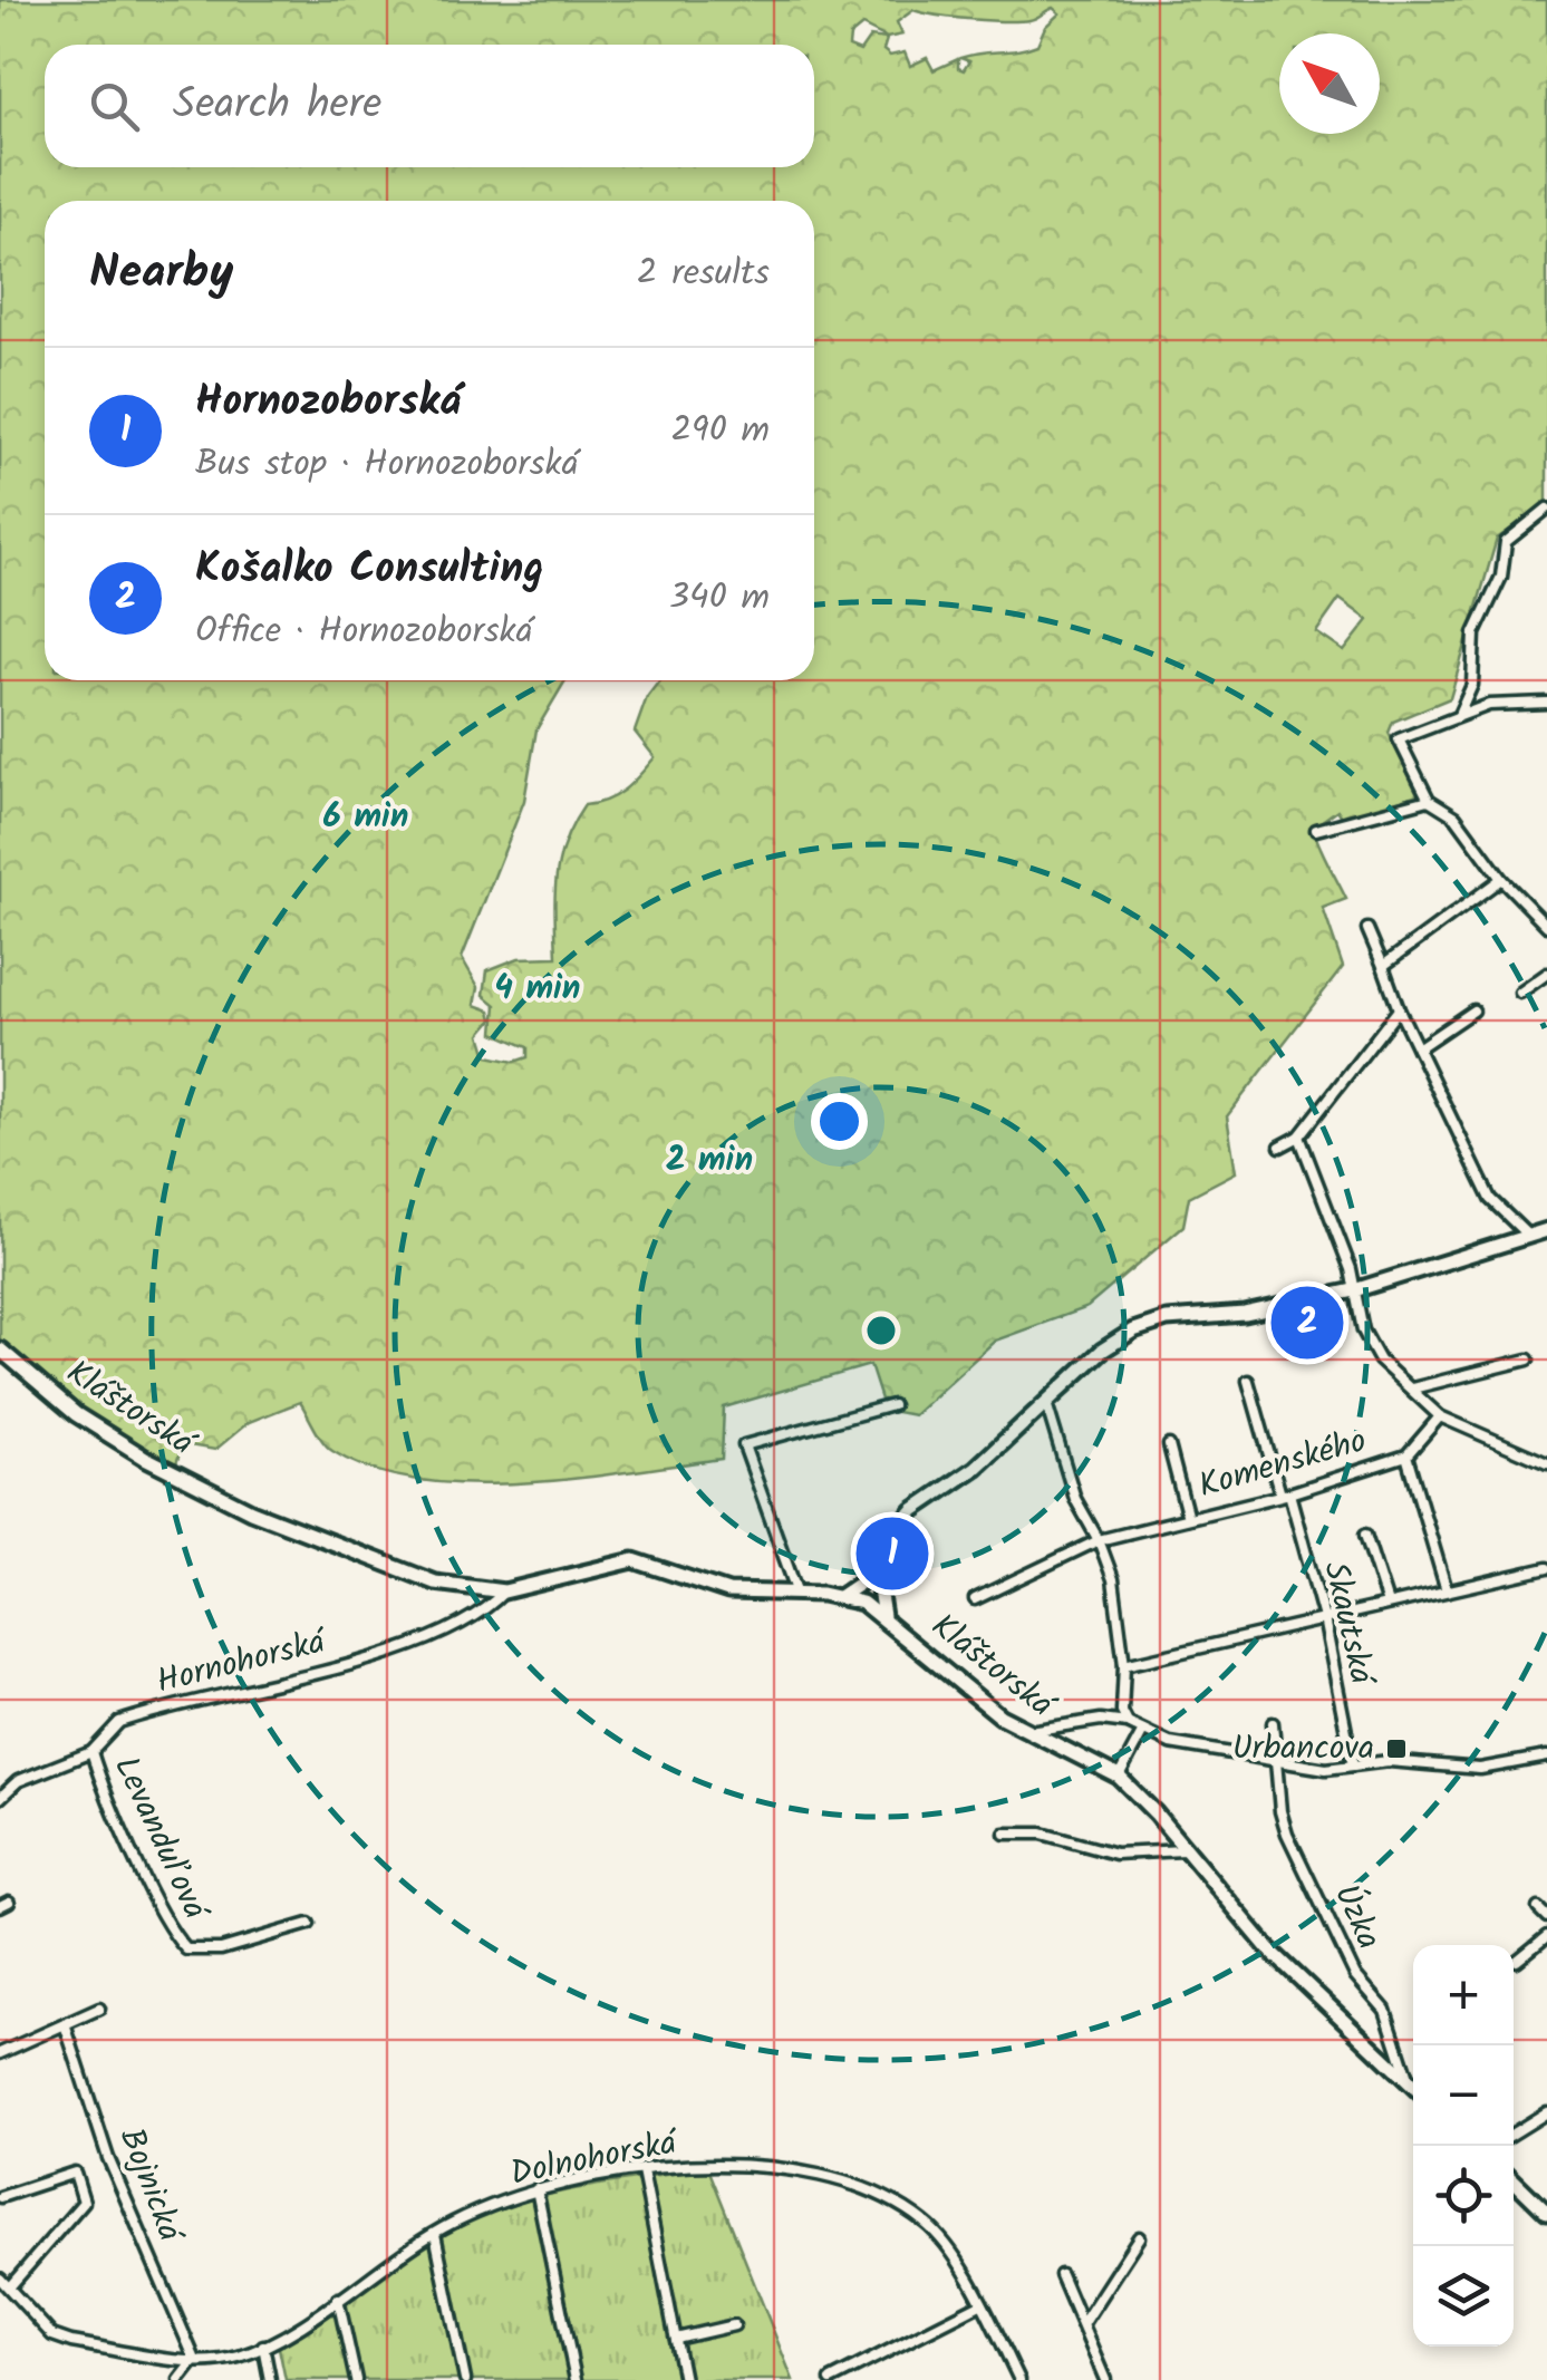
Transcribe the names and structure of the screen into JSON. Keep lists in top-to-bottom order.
{
  "streets": {
    "street": [
      "Kláštorská",
      "Komenského",
      "Skautská",
      "Hornohorská",
      "Levanduľová",
      "Úzka",
      "Dolnohorská",
      "Bojnická"
    ]
  },
  "crossings": [
    ["Kláštorská", "Hornohorská"],
    ["Kláštorská", "Úzka"],
    ["Komenského", "Skautská"],
    ["Hornohorská", "Levanduľová"],
    ["Dolnohorská", "Bojnická"]
  ],
  "places": {
    "transit": ["Urbancova"]
  },
  "north": "top left",
  "page": {
    "search": "Search here",
    "heading": ["Nearby", "2 results"],
    "list": [
      {
        "mark": "1",
        "name": "Hornozoborská",
        "note": "Bus stop · Hornozoborská",
        "value": "290 m"
      },
      {
        "mark": "2",
        "name": "Košalko Consulting",
        "note": "Office · Hornozoborská",
        "value": "340 m"
      }
    ],
    "pins": ["2", "1"],
    "map_buttons": ["+", "−"]
  },
  "rings": ["6 min", "4 min", "2 min"]
}
